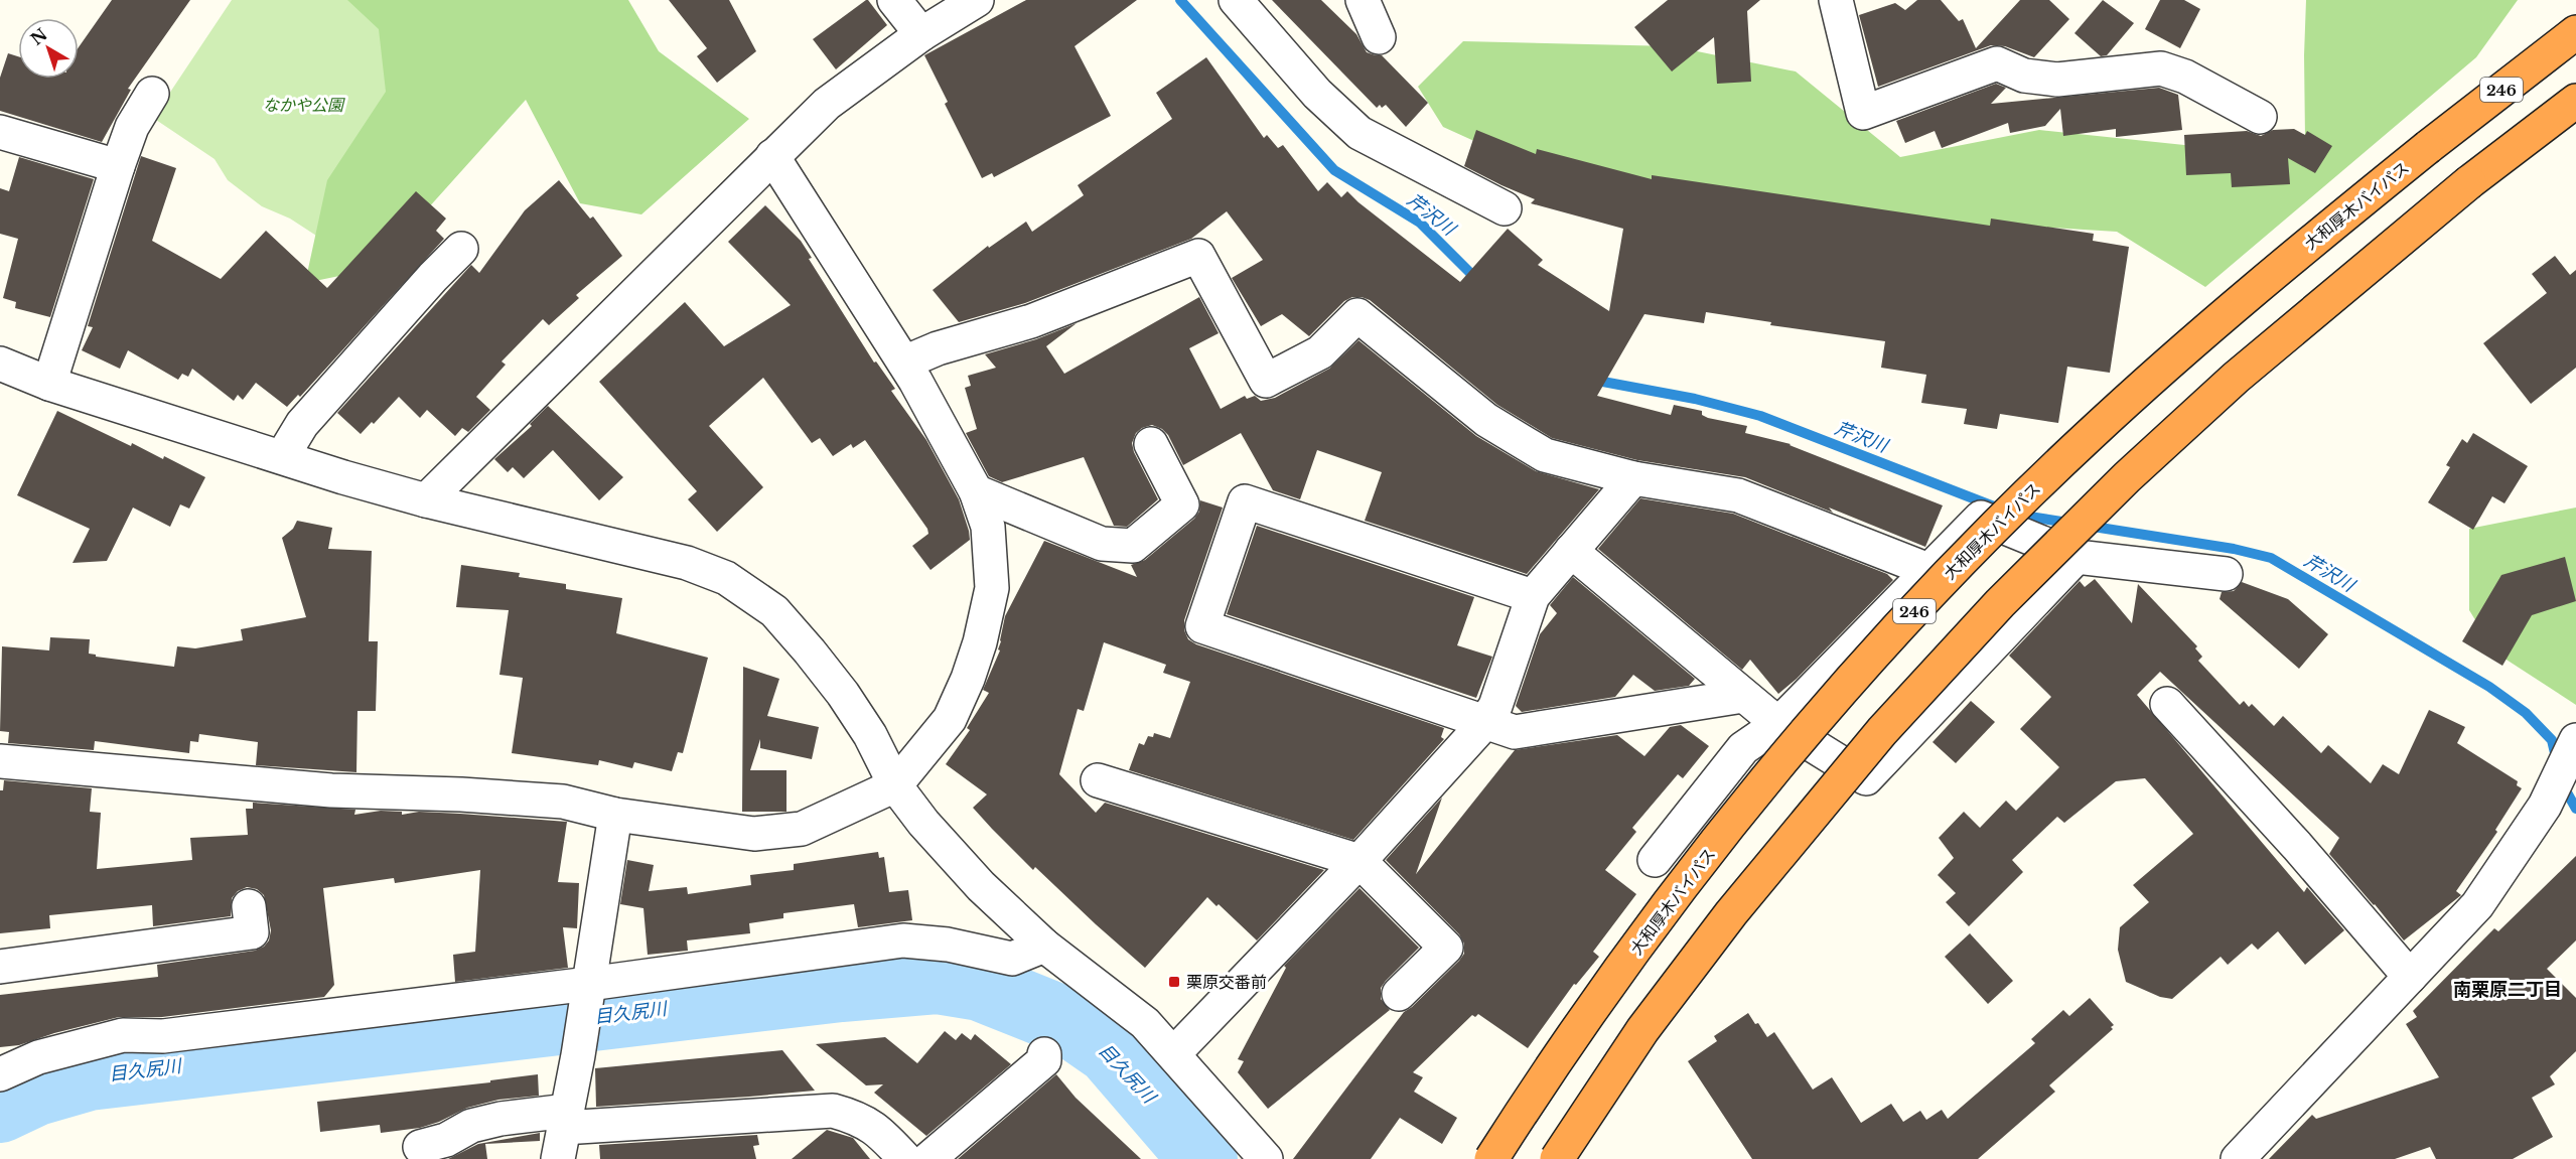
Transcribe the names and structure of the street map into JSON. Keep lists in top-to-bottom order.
{
  "streets": {
    "highway": ["246", "大和厚木バイパス"]
  },
  "districts": ["南栗原二丁目"],
  "water": ["芹沢川", "目久尻川"],
  "parks": ["なかや公園"],
  "places": {
    "transit": ["栗原交番前"]
  },
  "north": "top left"
}
